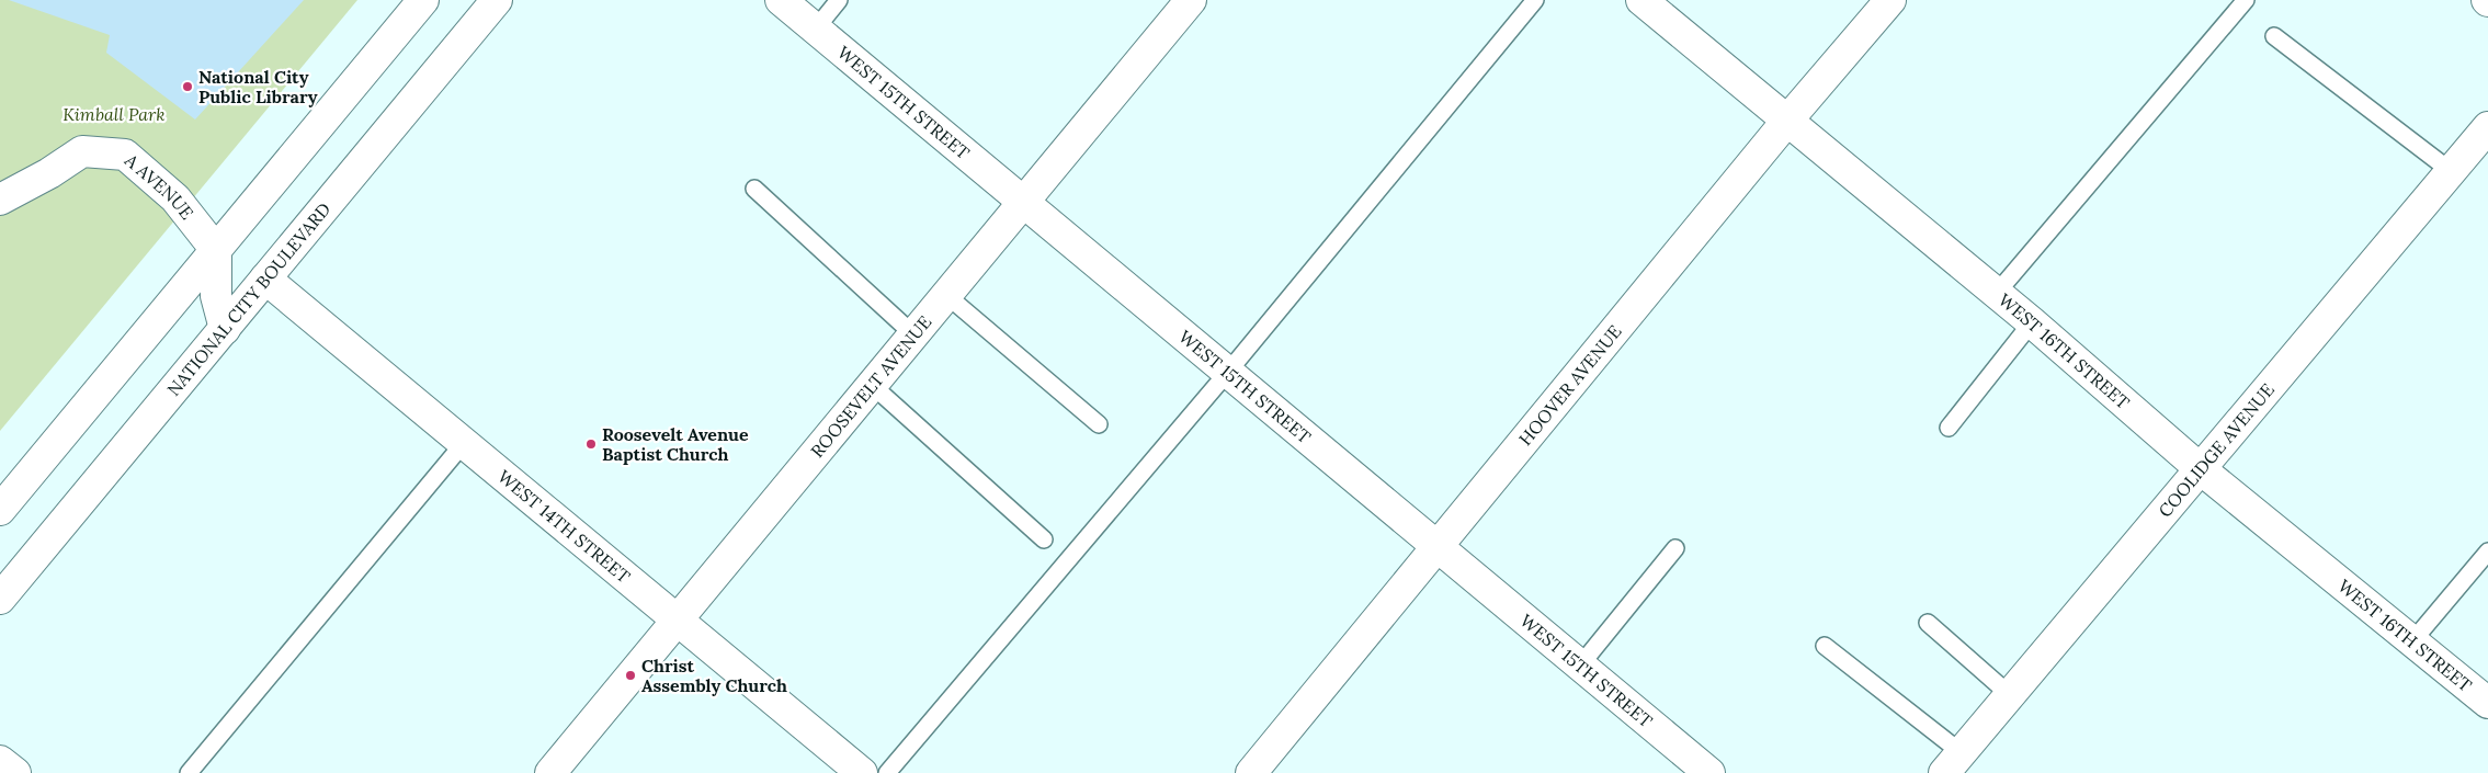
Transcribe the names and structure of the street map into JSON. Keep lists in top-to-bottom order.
{
  "streets": {
    "street": [
      "WEST 15TH STREET",
      "A AVENUE",
      "NATIONAL CITY BOULEVARD",
      "WEST 16TH STREET",
      "ROOSEVELT AVENUE",
      "HOOVER AVENUE",
      "COOLIDGE AVENUE",
      "WEST 14TH STREET"
    ]
  },
  "crossings": [
    ["WEST 15TH STREET", "ROOSEVELT AVENUE"],
    ["WEST 15TH STREET", "HOOVER AVENUE"],
    ["NATIONAL CITY BOULEVARD", "WEST 14TH STREET"],
    ["WEST 16TH STREET", "HOOVER AVENUE"],
    ["WEST 16TH STREET", "COOLIDGE AVENUE"],
    ["ROOSEVELT AVENUE", "WEST 14TH STREET"]
  ],
  "parks": ["Kimball Park"],
  "places": ["National City Public Library", "Roosevelt Avenue Baptist Church", "Christ Assembly Church"]
}
